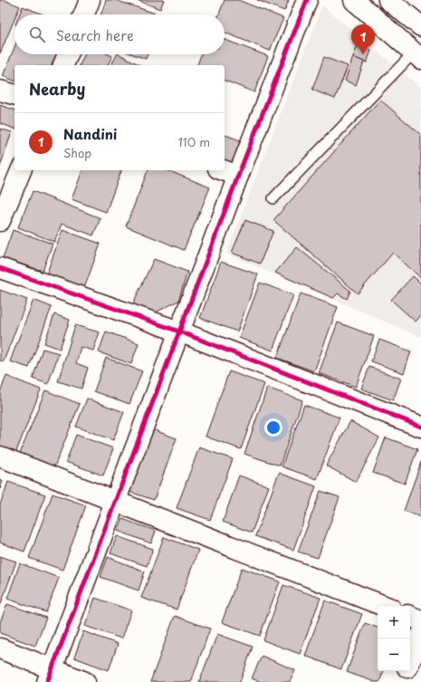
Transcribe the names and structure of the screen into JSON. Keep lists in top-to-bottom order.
{
  "page": {
    "search": "Search here",
    "pins": "1",
    "heading": "Nearby",
    "list": [
      {
        "mark": "1",
        "name": "Nandini",
        "note": "Shop",
        "value": "110 m"
      }
    ],
    "map_buttons": ["+", "−"]
  }
}
